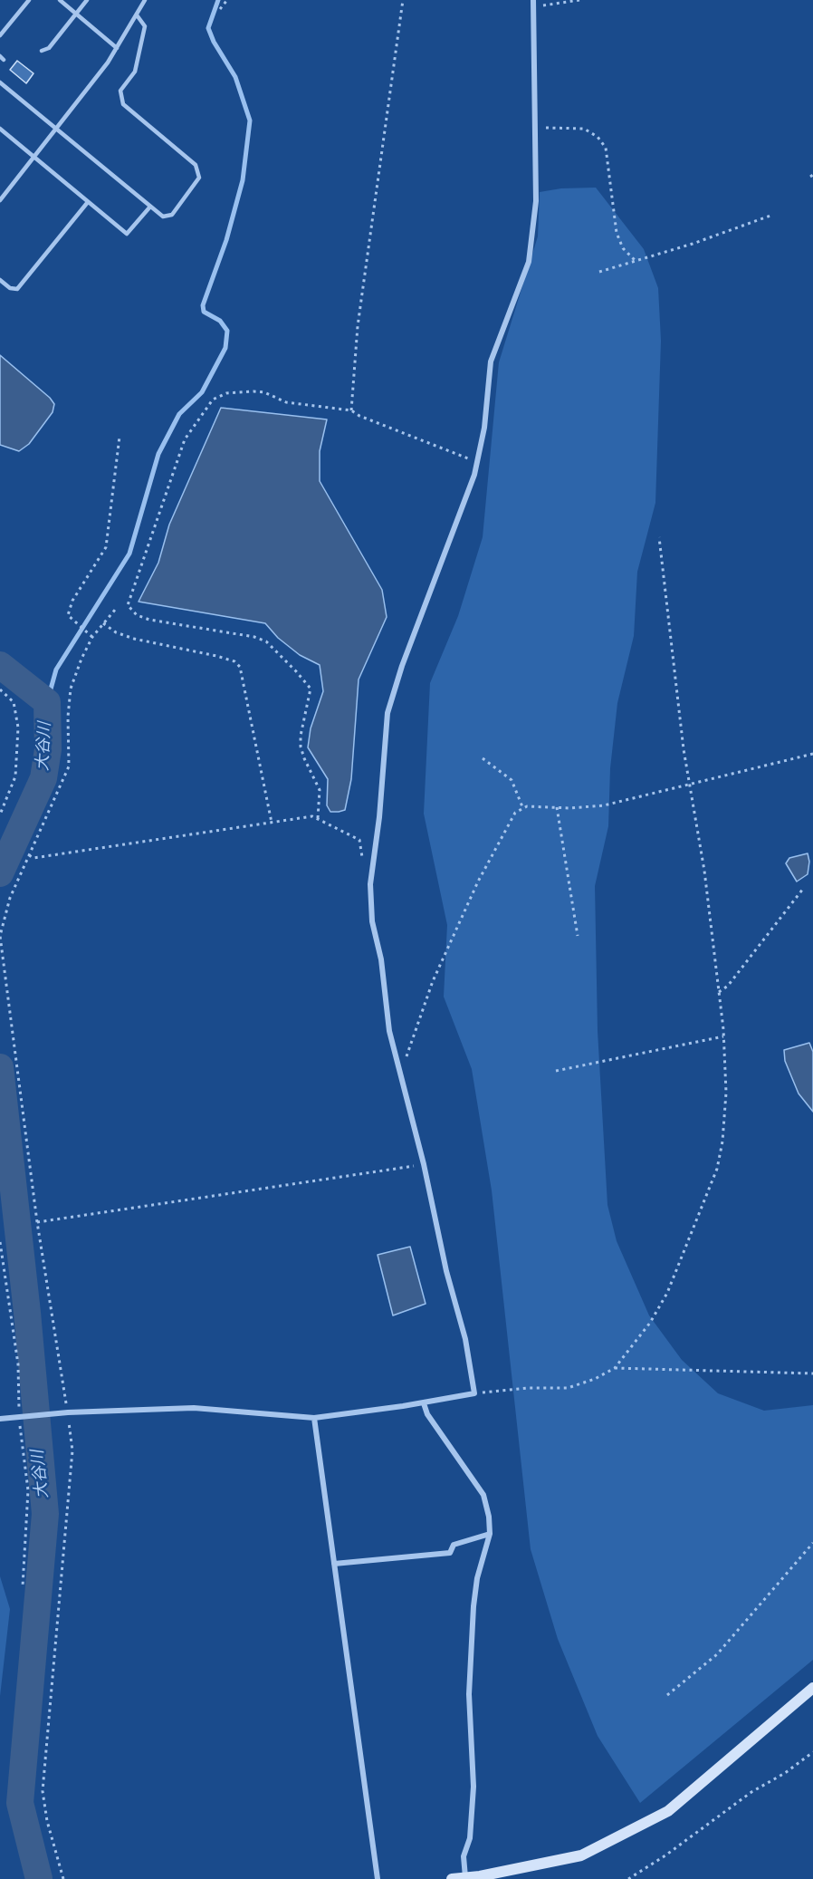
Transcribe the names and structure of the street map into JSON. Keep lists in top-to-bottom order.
{
  "water": ["大谷川"]
}
